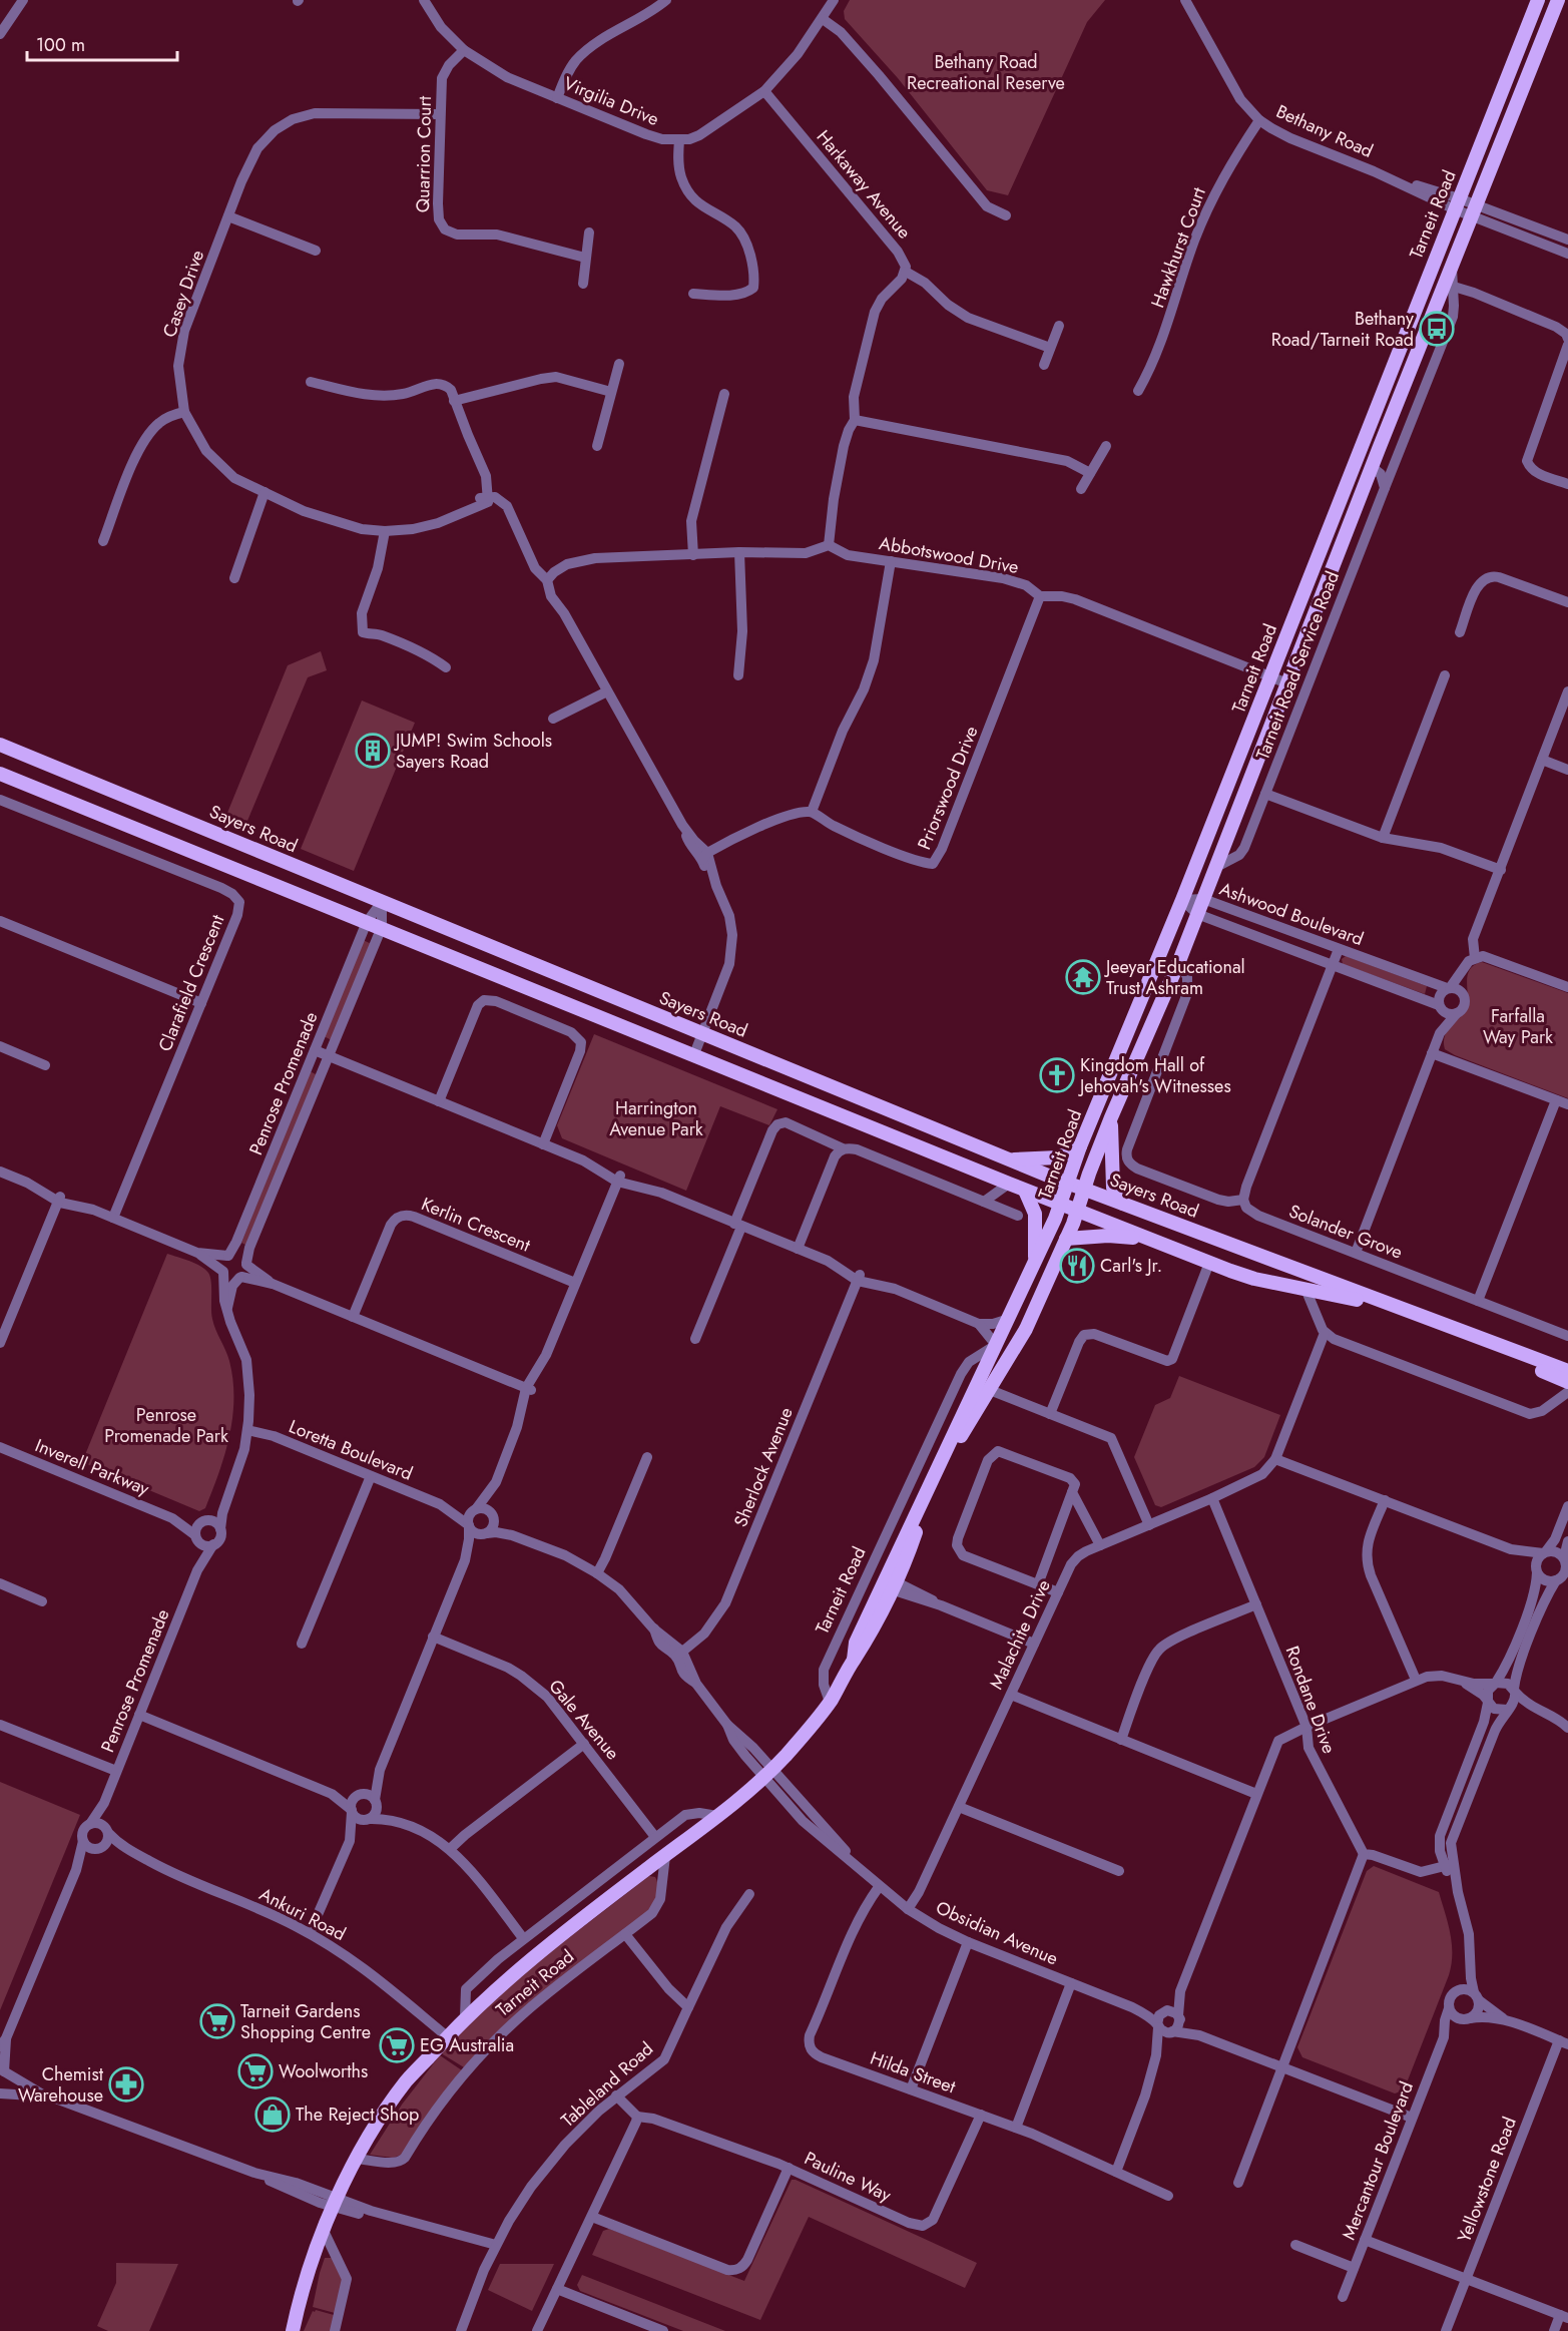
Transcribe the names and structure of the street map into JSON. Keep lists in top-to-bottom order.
{
  "streets": {
    "main road": ["Tarneit Road", "Sayers Road"],
    "street": [
      "Virgilia Drive",
      "Bethany Road",
      "Quarrion Court",
      "Harkaway Avenue",
      "Hawkhurst Court",
      "Casey Drive",
      "Abbotswood Drive",
      "Tarneit Road Service Road",
      "Priorswood Drive",
      "Ashwood Boulevard",
      "Clarafield Crescent",
      "Penrose Promenade",
      "Kerlin Crescent",
      "Solander Grove",
      "Loretta Boulevard",
      "Inverell Parkway",
      "Sherlock Avenue",
      "Malachite Drive",
      "Rondane Drive",
      "Gale Avenue",
      "Ankuri Road",
      "Obsidian Avenue",
      "Hilda Street",
      "Tableland Road",
      "Mercantour Boulevard",
      "Pauline Way",
      "Yellowstone Road"
    ]
  },
  "crossings": [
    ["Virgilia Drive", "Quarrion Court"],
    ["Virgilia Drive", "Harkaway Avenue"],
    ["Bethany Road", "Tarneit Road"],
    ["Bethany Road", "Hawkhurst Court"],
    ["Quarrion Court", "Casey Drive"],
    ["Tarneit Road", "Abbotswood Drive"],
    ["Tarneit Road", "Tarneit Road Service Road"],
    ["Tarneit Road", "Sayers Road"],
    ["Tarneit Road", "Ashwood Boulevard"],
    ["Tarneit Road", "Ankuri Road"],
    ["Tarneit Road", "Obsidian Avenue"],
    ["Abbotswood Drive", "Priorswood Drive"],
    ["Sayers Road", "Penrose Promenade"],
    ["Penrose Promenade", "Inverell Parkway"],
    ["Penrose Promenade", "Ankuri Road"],
    ["Malachite Drive", "Rondane Drive"],
    ["Malachite Drive", "Obsidian Avenue"],
    ["Obsidian Avenue", "Hilda Street"],
    ["Hilda Street", "Pauline Way"]
  ],
  "parks": [
    "Bethany Road Recreational Reserve",
    "Farfalla Way Park",
    "Harrington Avenue Park",
    "Penrose Promenade Park"
  ],
  "places": {
    "bus stop": ["Bethany Road/Tarneit Road"],
    "building": ["JUMP! Swim Schools Sayers Road"],
    "temple": ["Jeeyar Educational Trust Ashram"],
    "church": ["Kingdom Hall of Jehovah's Witnesses"],
    "restaurant": ["Carl's Jr."],
    "supermarket": ["Tarneit Gardens Shopping Centre", "EG Australia", "Woolworths"],
    "pharmacy": ["Chemist Warehouse"],
    "shop": ["The Reject Shop"]
  },
  "scale_bar": "100 m"
}
